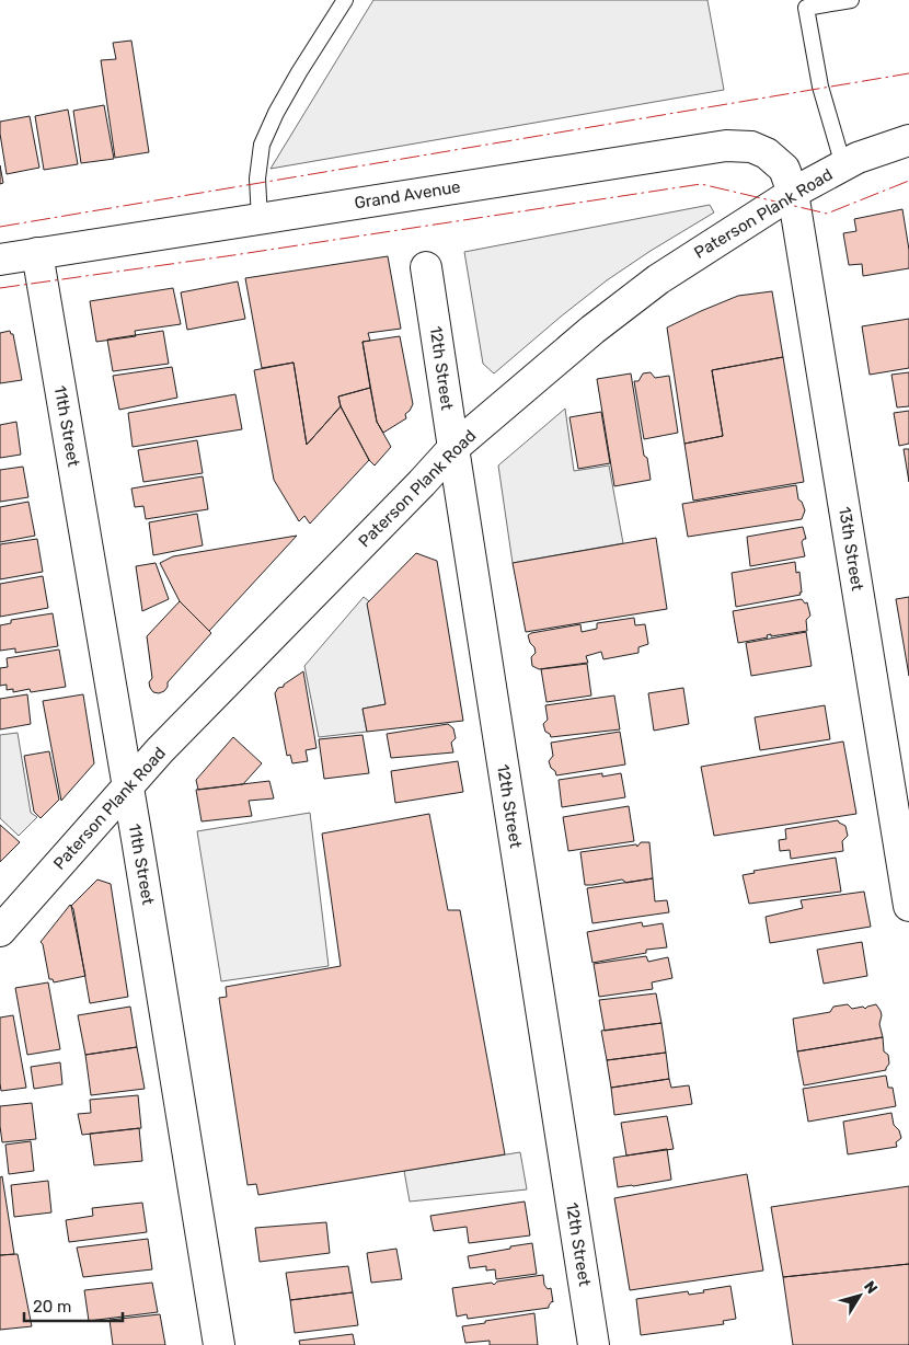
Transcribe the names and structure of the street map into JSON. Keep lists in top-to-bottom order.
{
  "streets": {
    "street": [
      "Grand Avenue",
      "Paterson Plank Road",
      "12th Street",
      "11th Street",
      "13th Street"
    ]
  },
  "crossings": [
    ["Grand Avenue", "Paterson Plank Road"],
    ["Grand Avenue", "11th Street"],
    ["Grand Avenue", "13th Street"],
    ["Paterson Plank Road", "12th Street"],
    ["Paterson Plank Road", "11th Street"],
    ["Paterson Plank Road", "13th Street"]
  ],
  "scale_bar": "20 m",
  "north": "top right"
}
